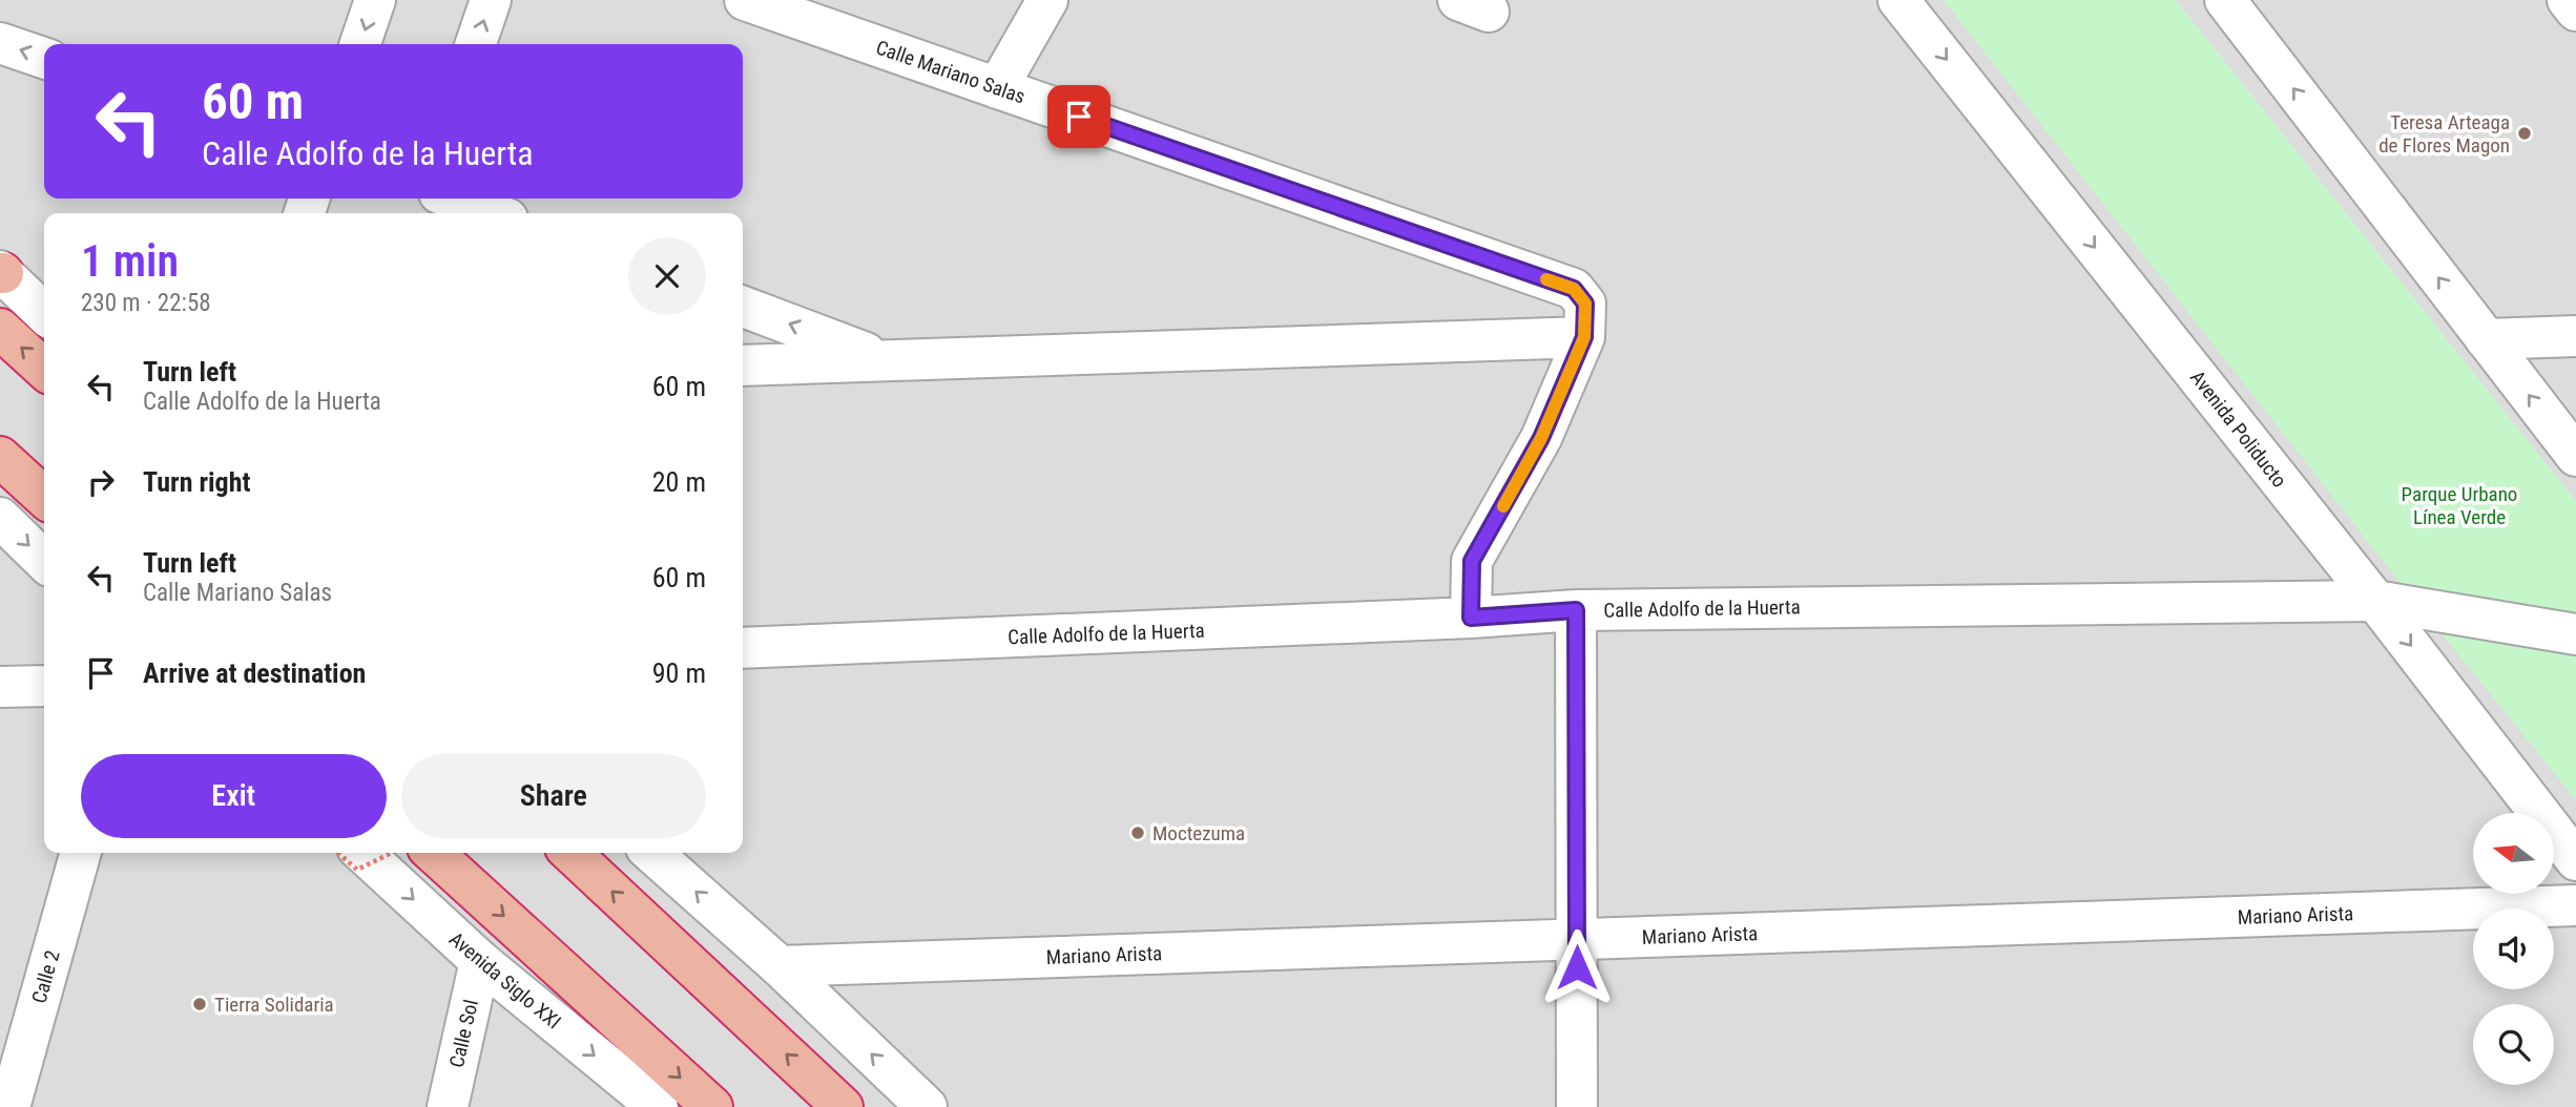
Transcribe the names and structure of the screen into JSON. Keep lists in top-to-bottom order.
{
  "streets": {
    "street": [
      "Calle Mariano Salas",
      "Avenida Poliducto",
      "Calle Adolfo de la Huerta",
      "Mariano Arista",
      "Calle 2",
      "Avenida Siglo XXI",
      "Calle Sol"
    ]
  },
  "crossings": [
    ["Avenida Poliducto", "Calle Adolfo de la Huerta"],
    ["Avenida Siglo XXI", "Calle Sol"]
  ],
  "parks": ["Parque Urbano Línea Verde"],
  "places": ["Teresa Arteaga de Flores Magon", "Moctezuma", "Tierra Solidaria"],
  "north": "left",
  "page": {
    "turn": ["60 m", "Calle Adolfo de la Huerta"],
    "heading": ["1 min", "230 m · 22:58"],
    "list": [
      {
        "name": "Turn left",
        "note": "Calle Adolfo de la Huerta",
        "value": "60 m"
      },
      {
        "name": "Turn right",
        "value": "20 m"
      },
      {
        "name": "Turn left",
        "note": "Calle Mariano Salas",
        "value": "60 m"
      },
      {
        "name": "Arrive at destination",
        "value": "90 m"
      }
    ],
    "buttons": ["Exit", "Share"]
  }
}
